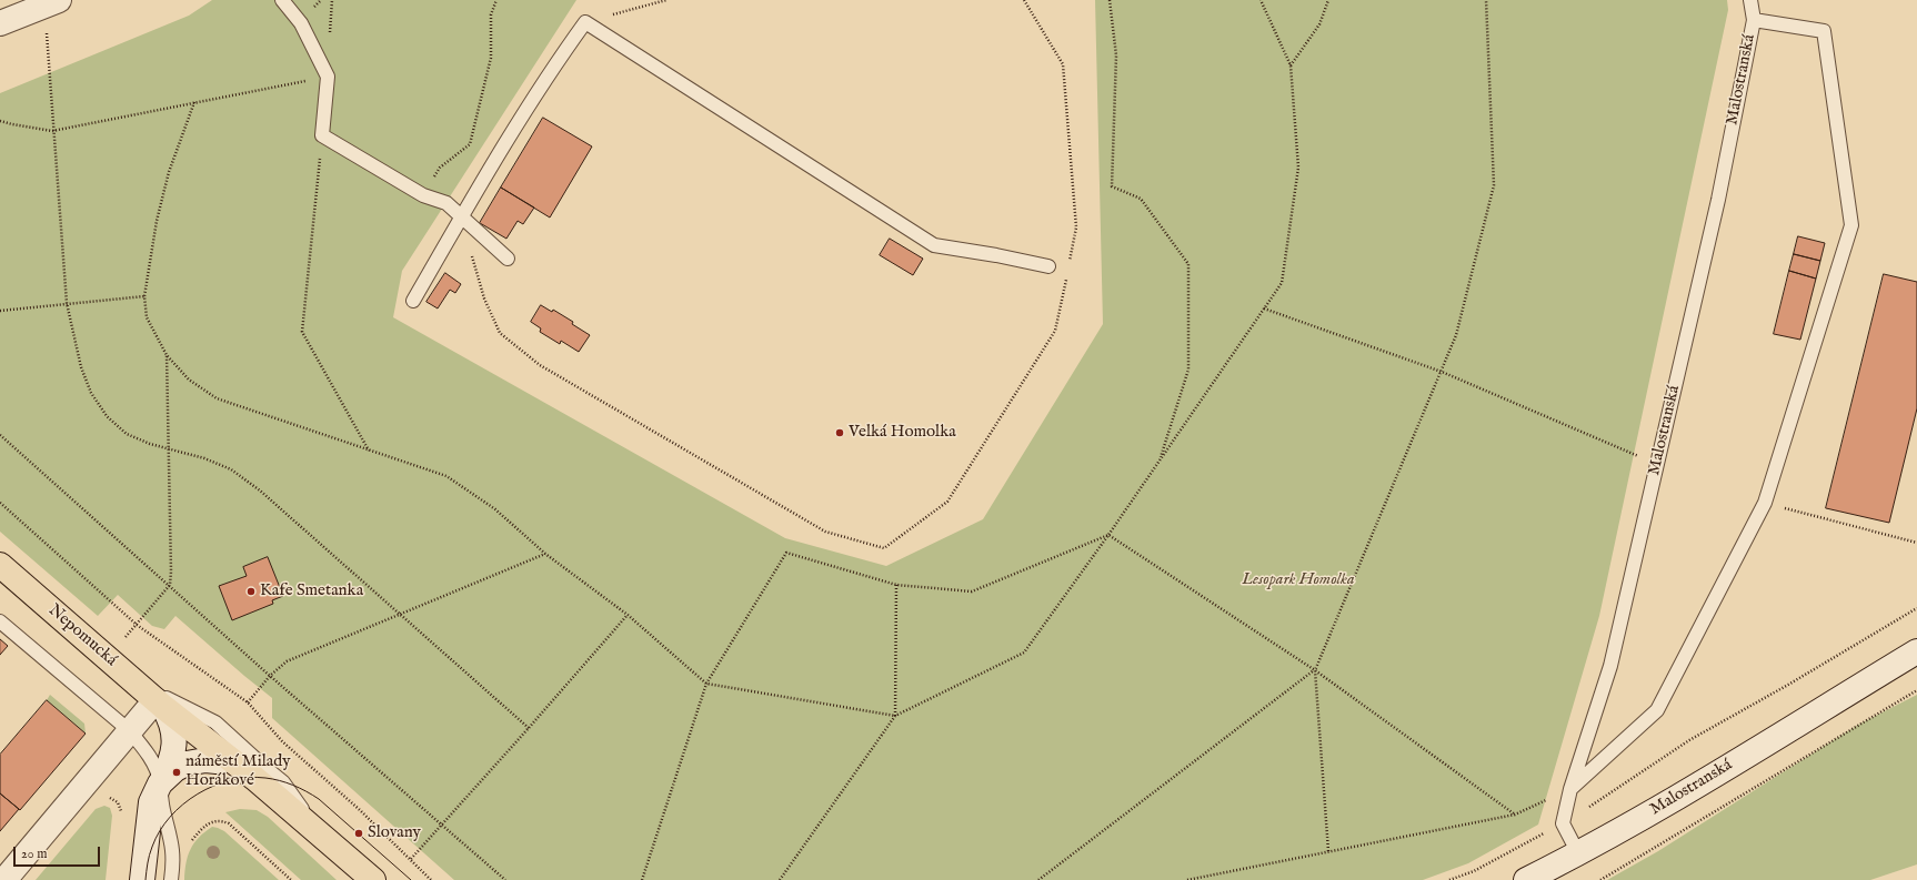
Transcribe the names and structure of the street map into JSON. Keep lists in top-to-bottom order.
{
  "streets": {
    "main road": ["Malostranská", "Nepomucká"]
  },
  "parks": ["Lesopark Homolka"],
  "places": [
    "Velká Homolka",
    "Kafe Smetanka",
    "náměstí Milady Horákové",
    "Slovany"
  ],
  "scale_bar": "20 m"
}
